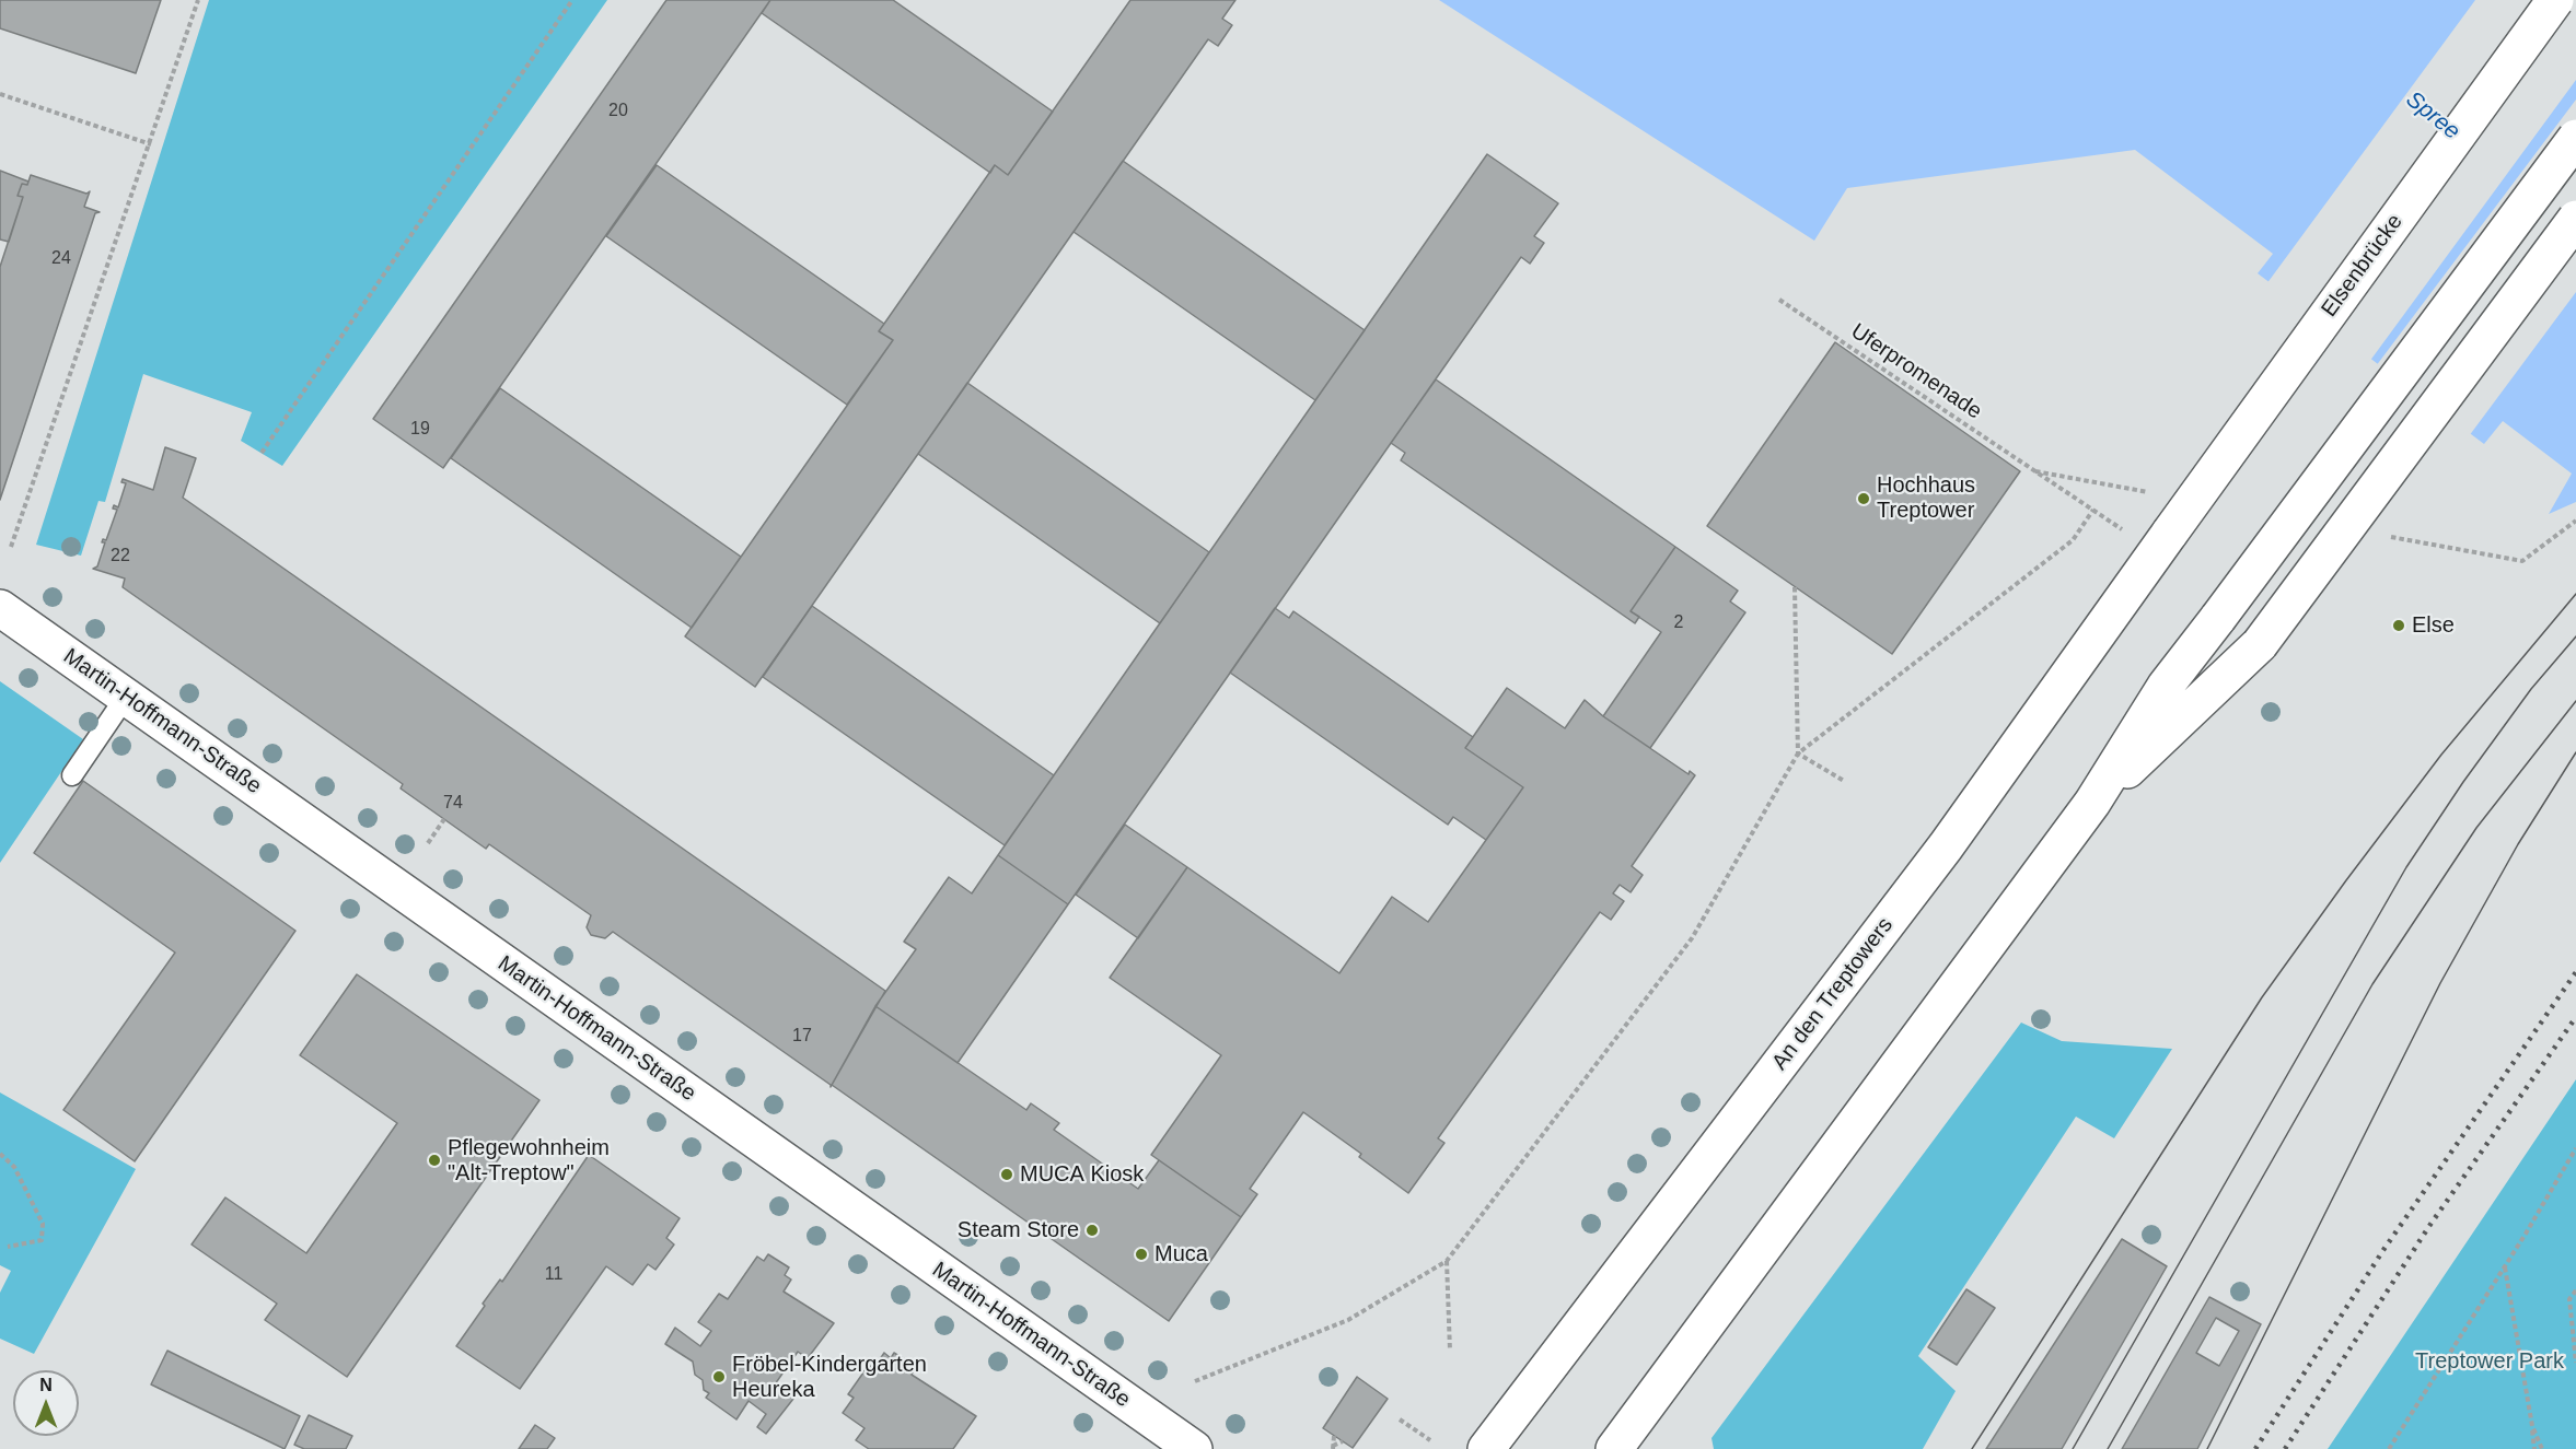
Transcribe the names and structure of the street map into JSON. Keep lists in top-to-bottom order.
{
  "streets": {
    "main road": ["Elsenbrücke", "Martin-Hoffmann-Straße", "An den Treptowers"],
    "path": ["Uferpromenade"]
  },
  "crossings": [
    ["Elsenbrücke", "An den Treptowers"]
  ],
  "water": ["Spree"],
  "parks": ["Treptower Park"],
  "places": [
    "Hochhaus Treptower",
    "Else",
    "Pflegewohnheim \"Alt-Treptow\"",
    "MUCA Kiosk",
    "Steam Store",
    "Muca",
    "Fröbel-Kindergarten Heureka"
  ],
  "house_numbers": [
    "20",
    "24",
    "19",
    "22",
    "2",
    "74",
    "17",
    "11"
  ],
  "north": "top"
}
